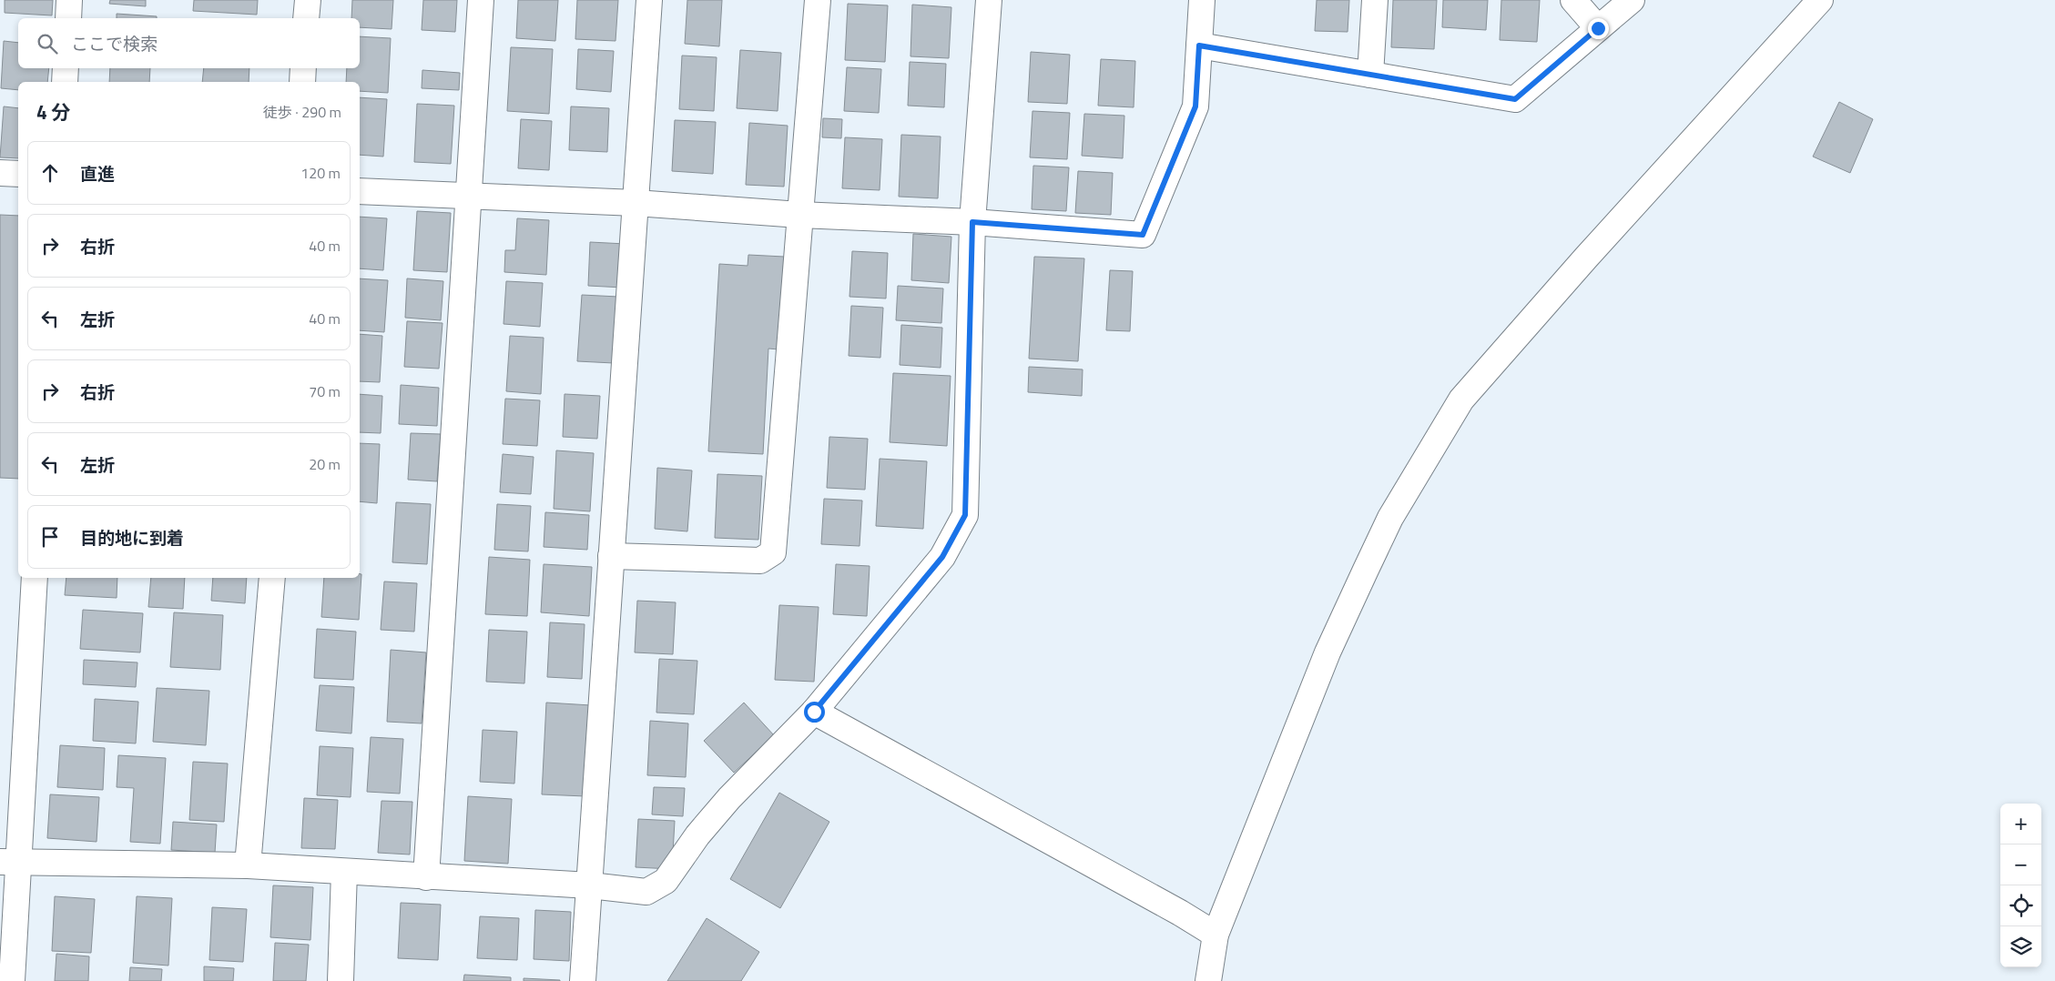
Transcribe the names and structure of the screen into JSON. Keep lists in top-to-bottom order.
{
  "page": {
    "search": "ここで検索",
    "heading": ["4 分", "徒歩 · 290 m"],
    "list": [
      ["直進", "120 m"],
      ["右折", "40 m"],
      ["左折", "40 m"],
      ["右折", "70 m"],
      ["左折", "20 m"],
      "目的地に到着"
    ],
    "map_buttons": ["+", "−"]
  }
}
